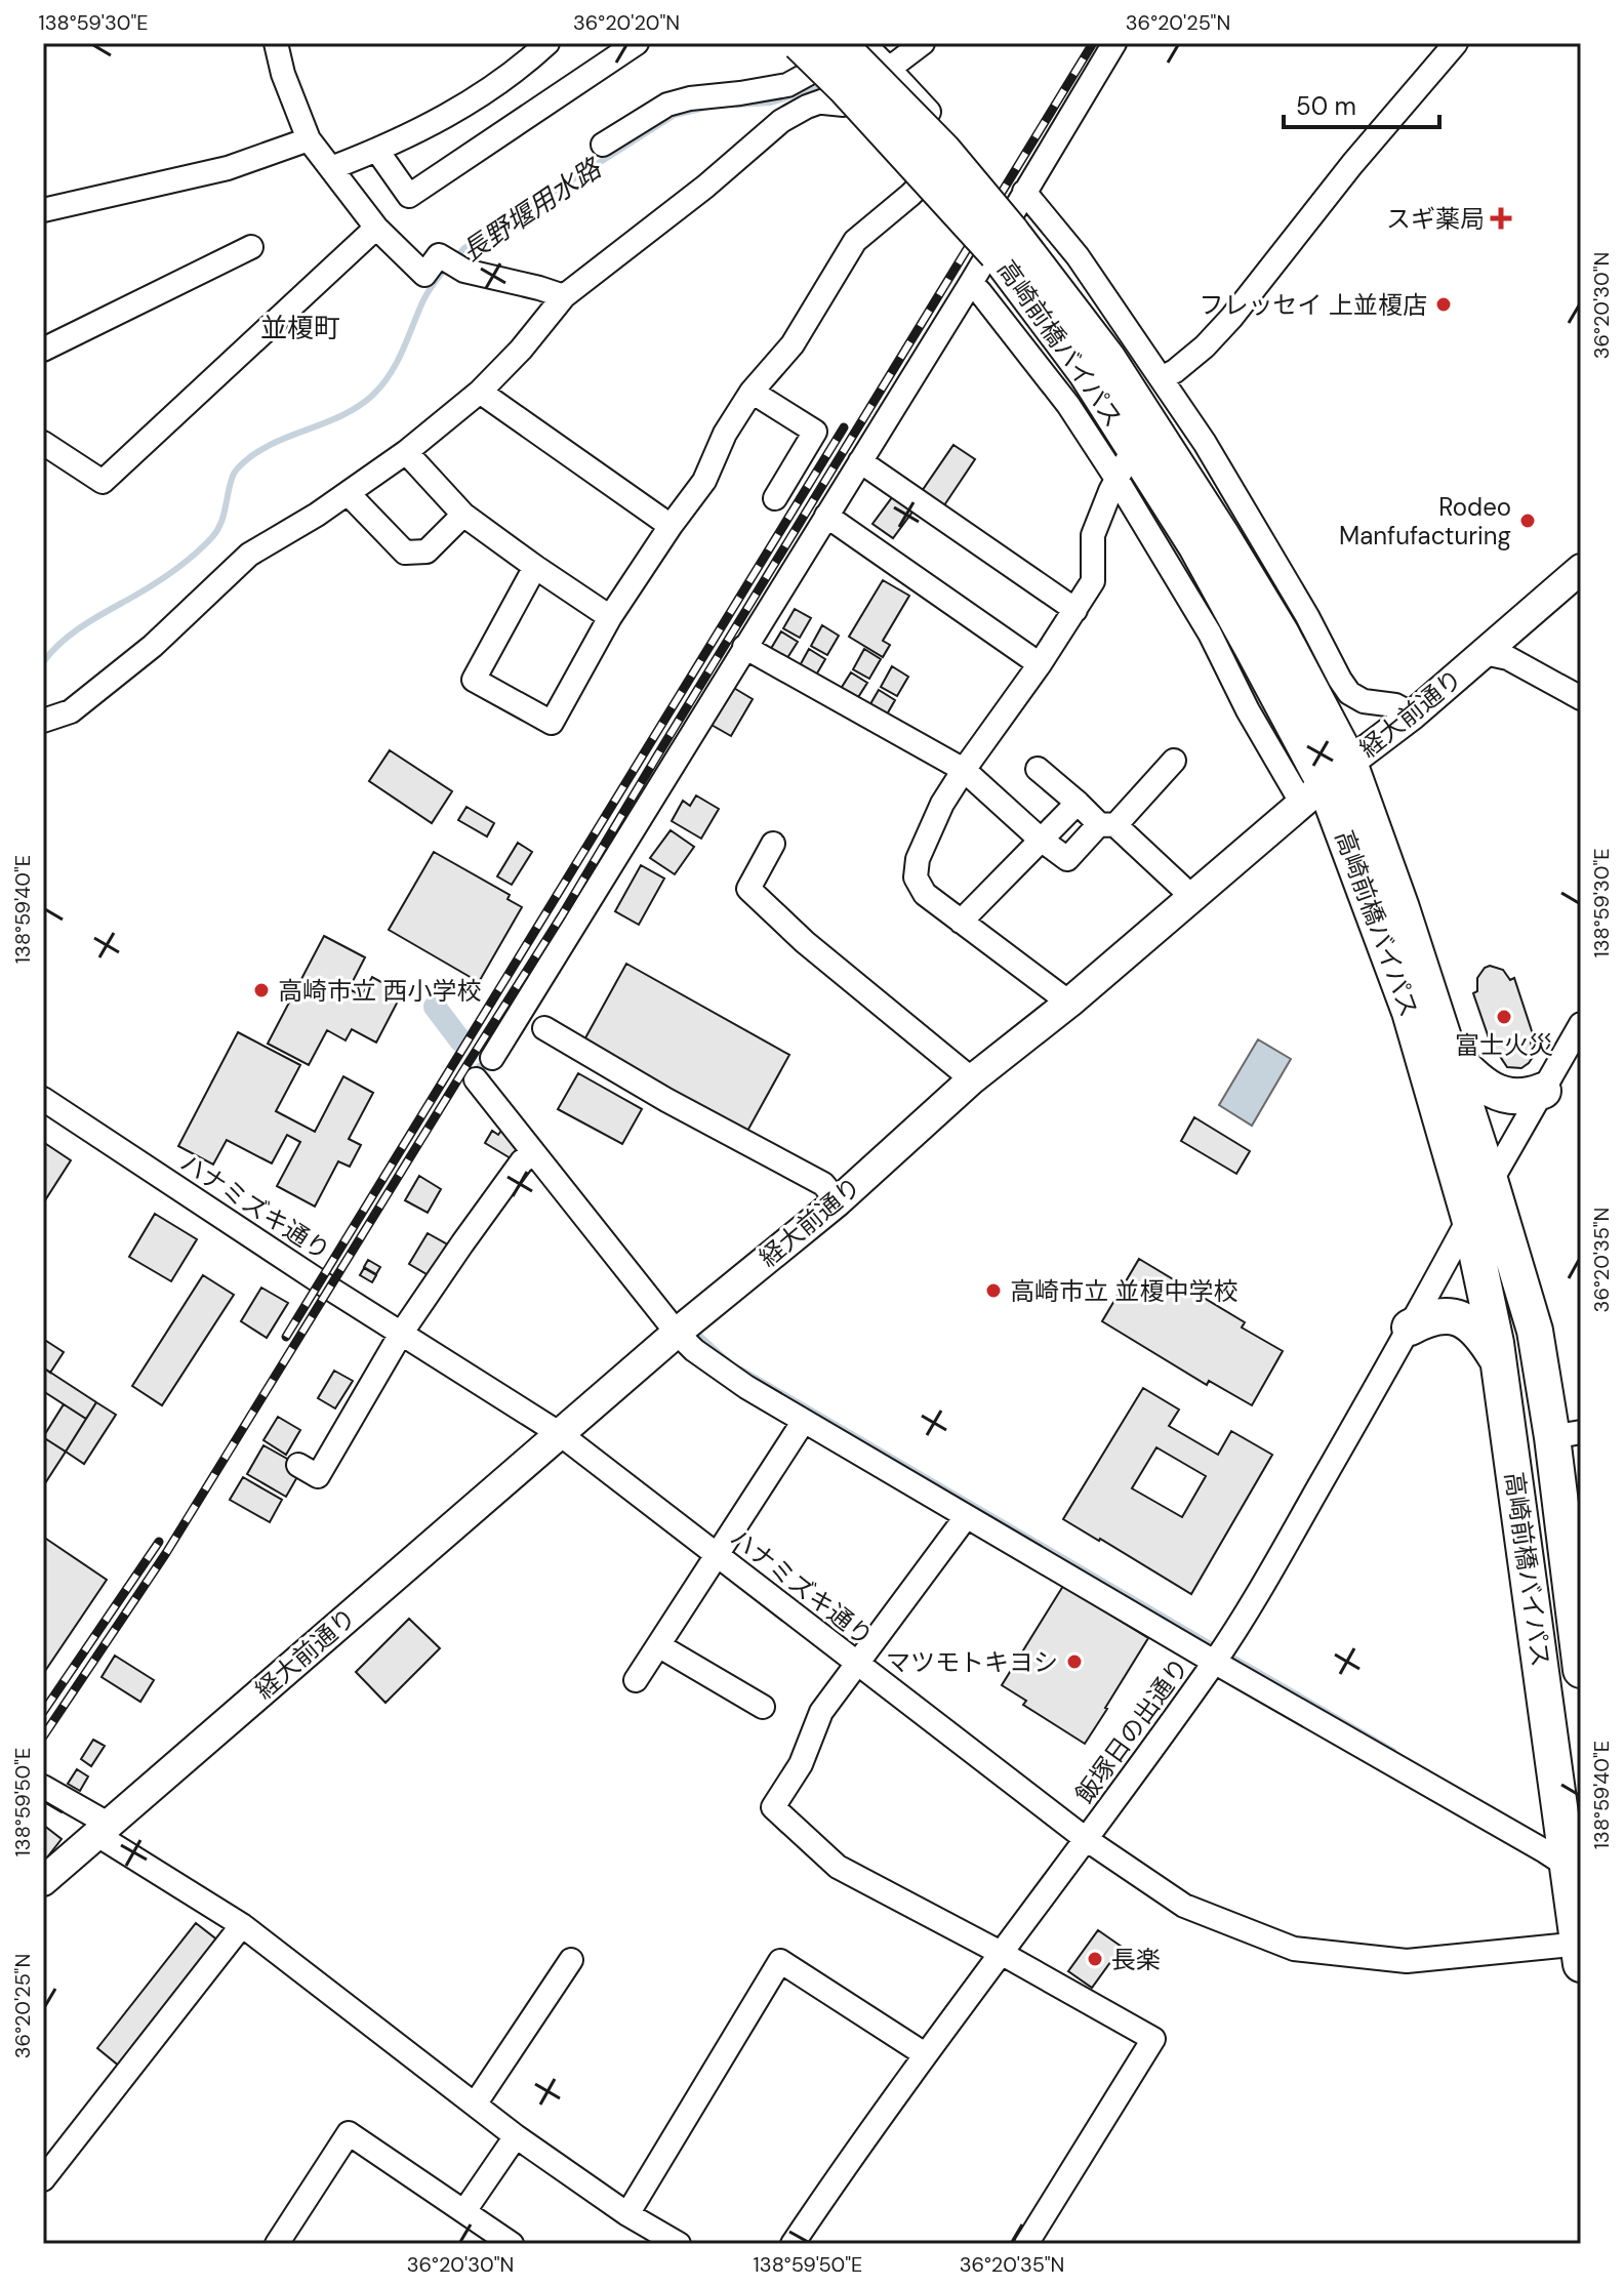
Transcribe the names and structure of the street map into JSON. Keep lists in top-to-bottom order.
{
  "streets": {
    "highway": ["高崎前橋バイパス"],
    "main road": ["経大前通り"],
    "street": ["ハナミズキ通り", "飯塚日の出通り"]
  },
  "crossings": [
    ["高崎前橋バイパス", "経大前通り"],
    ["高崎前橋バイパス", "ハナミズキ通り"],
    ["高崎前橋バイパス", "飯塚日の出通り"],
    ["経大前通り", "ハナミズキ通り"],
    ["ハナミズキ通り", "飯塚日の出通り"]
  ],
  "districts": ["並榎町"],
  "water": ["長野堰用水路"],
  "places": {
    "health": ["スギ薬局"],
    "other": [
      "フレッセイ 上並榎店",
      "Rodeo Manfufacturing",
      "高崎市立 西小学校",
      "富士火災",
      "高崎市立 並榎中学校",
      "マツモトキヨシ",
      "長楽"
    ]
  },
  "scale_bar": "50 m",
  "coordinates": [
    "138°59'30\"E",
    "36°20'20\"N",
    "36°20'25\"N",
    "36°20'30\"N",
    "138°59'40\"E",
    "36°20'35\"N",
    "138°59'50\"E"
  ]
}
